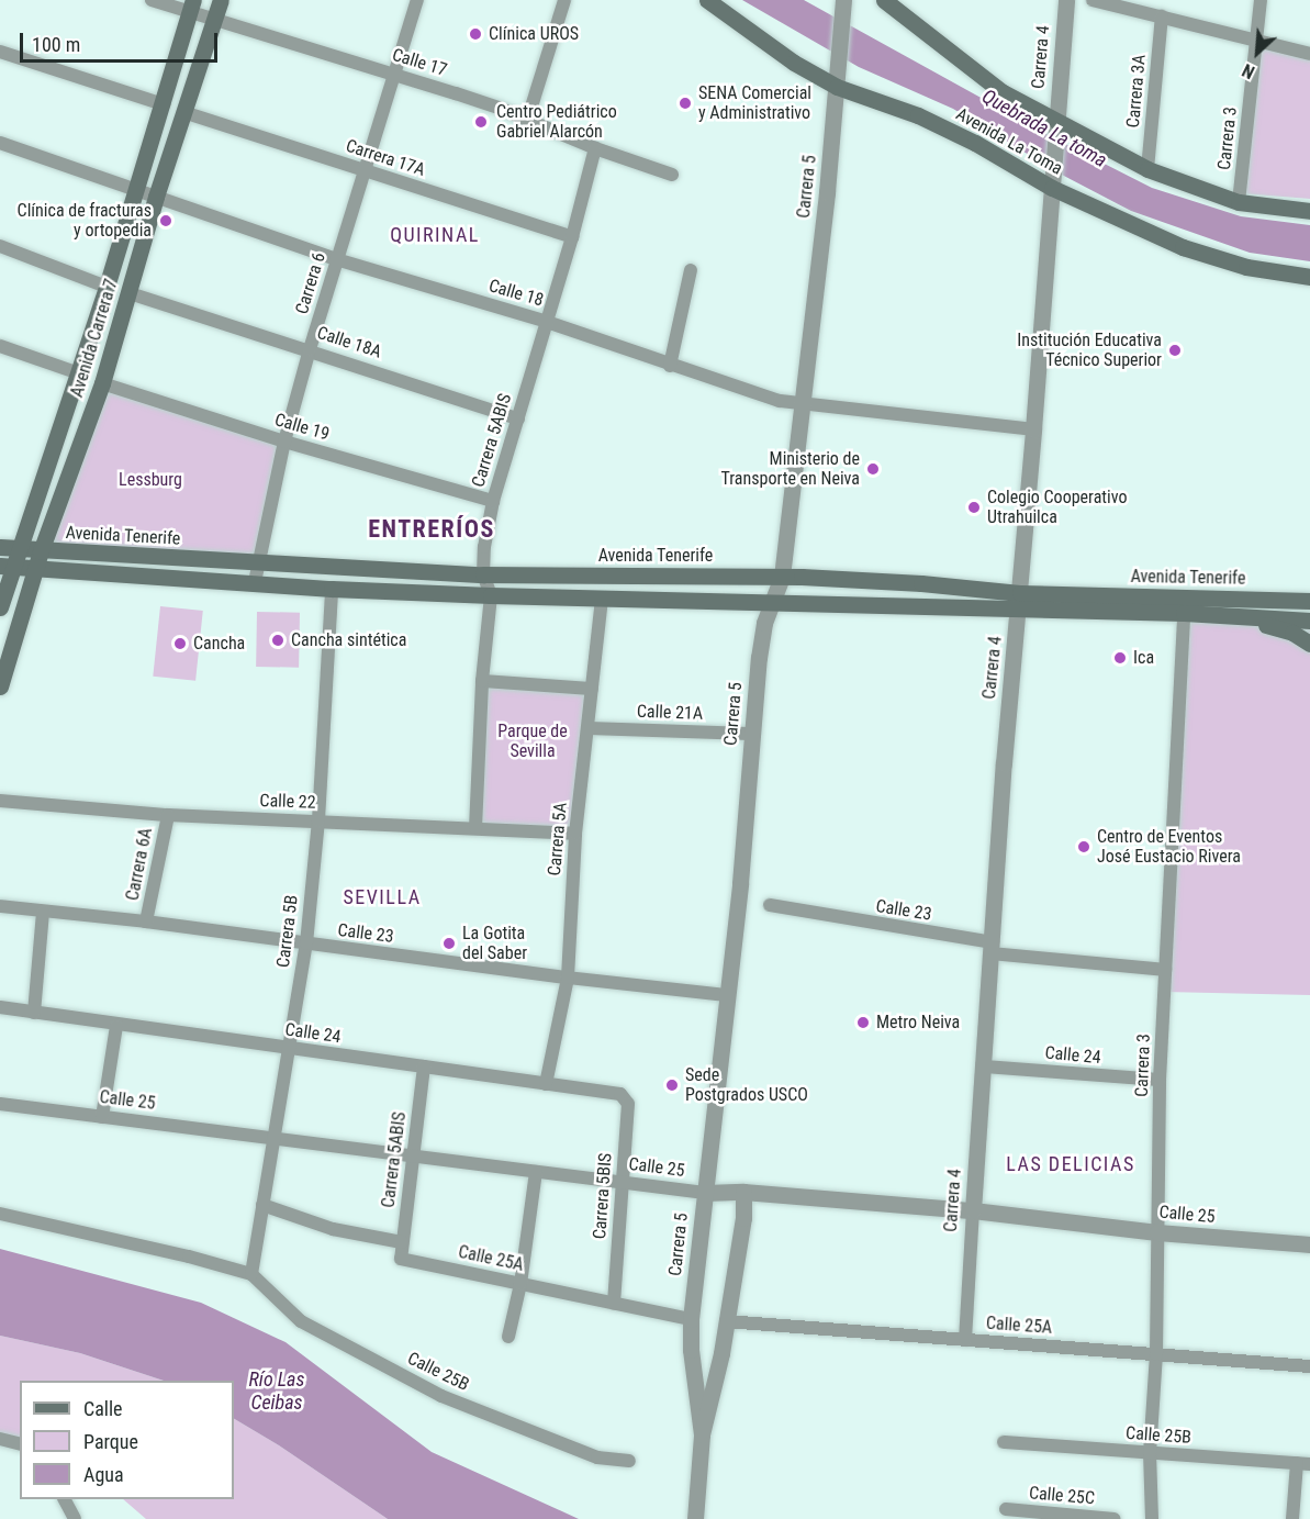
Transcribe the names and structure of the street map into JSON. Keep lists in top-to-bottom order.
{
  "streets": {
    "main road": ["Avenida La Toma", "Avenida Carrera 7", "Avenida Tenerife"],
    "street": [
      "Carrera 4",
      "Calle 17",
      "Carrera 3A",
      "Carrera 3",
      "Carrera 17A",
      "Carrera 5",
      "Carrera 6",
      "Calle 18",
      "Calle 18A",
      "Calle 19",
      "Carrera 5ABIS",
      "Calle 21A",
      "Calle 22",
      "Carrera 5A",
      "Carrera 6A",
      "Calle 23",
      "Carrera 5B",
      "Calle 24",
      "Calle 25",
      "Carrera 5BIS",
      "Calle 25A",
      "Calle 25B",
      "Calle 25C"
    ]
  },
  "crossings": [
    ["Carrera 4", "Avenida La Toma"],
    ["Carrera 4", "Calle 18"],
    ["Carrera 4", "Avenida Tenerife"],
    ["Carrera 4", "Calle 23"],
    ["Carrera 4", "Calle 24"],
    ["Carrera 4", "Calle 25"],
    ["Carrera 4", "Calle 25A"],
    ["Calle 17", "Carrera 6"],
    ["Calle 17", "Avenida Carrera 7"],
    ["Calle 17", "Carrera 5ABIS"],
    ["Carrera 3", "Avenida Tenerife"],
    ["Carrera 3", "Calle 23"],
    ["Carrera 3", "Calle 24"],
    ["Carrera 3", "Calle 25"],
    ["Carrera 3", "Calle 25A"],
    ["Carrera 3", "Calle 25B"],
    ["Avenida La Toma", "Carrera 5"],
    ["Carrera 17A", "Carrera 6"],
    ["Carrera 17A", "Avenida Carrera 7"],
    ["Carrera 17A", "Carrera 5ABIS"],
    ["Carrera 5", "Calle 18"],
    ["Carrera 5", "Avenida Tenerife"],
    ["Carrera 5", "Calle 21A"],
    ["Carrera 5", "Calle 23"],
    ["Carrera 5", "Calle 25"],
    ["Carrera 5", "Calle 25A"],
    ["Carrera 6", "Calle 18"],
    ["Carrera 6", "Calle 18A"],
    ["Carrera 6", "Calle 19"],
    ["Carrera 6", "Avenida Tenerife"],
    ["Calle 18", "Avenida Carrera 7"],
    ["Calle 18", "Carrera 5ABIS"],
    ["Avenida Carrera 7", "Calle 18A"],
    ["Avenida Carrera 7", "Calle 19"],
    ["Avenida Carrera 7", "Avenida Tenerife"],
    ["Calle 18A", "Carrera 5ABIS"],
    ["Calle 19", "Carrera 5ABIS"],
    ["Carrera 5ABIS", "Avenida Tenerife"],
    ["Carrera 5ABIS", "Calle 22"],
    ["Carrera 5ABIS", "Calle 24"],
    ["Carrera 5ABIS", "Calle 25"],
    ["Carrera 5ABIS", "Calle 25A"],
    ["Avenida Tenerife", "Carrera 5A"],
    ["Avenida Tenerife", "Carrera 5B"],
    ["Calle 21A", "Carrera 5A"],
    ["Calle 22", "Carrera 5A"],
    ["Calle 22", "Carrera 6A"],
    ["Calle 22", "Carrera 5B"],
    ["Carrera 5A", "Calle 23"],
    ["Carrera 5A", "Calle 24"],
    ["Carrera 6A", "Calle 23"],
    ["Calle 23", "Carrera 5B"],
    ["Carrera 5B", "Calle 24"],
    ["Carrera 5B", "Calle 25"],
    ["Carrera 5B", "Calle 25B"],
    ["Calle 24", "Carrera 5BIS"],
    ["Calle 25", "Carrera 5BIS"],
    ["Carrera 5BIS", "Calle 25A"]
  ],
  "districts": [
    "QUIRINAL",
    "ENTRERÍOS",
    "SEVILLA",
    "LAS DELICIAS"
  ],
  "water": ["Quebrada La toma", "Río Las Ceibas"],
  "parks": ["Lessburg", "Parque de Sevilla"],
  "places": [
    "Clínica UROS",
    "SENA Comercial y Administrativo",
    "Centro Pediátrico Gabriel Alarcón",
    "Clínica de fracturas y ortopedia",
    "Institución Educativa Técnico Superior",
    "Ministerio de Transporte en Neiva",
    "Colegio Cooperativo Utrahuilca",
    "Cancha sintética",
    "Cancha",
    "Ica",
    "Centro de Eventos José Eustacio Rivera",
    "La Gotita del Saber",
    "Metro Neiva",
    "Sede Postgrados USCO"
  ],
  "legend": ["Calle", "Parque", "Agua"],
  "scale_bar": "100 m",
  "north": "bottom left"
}
